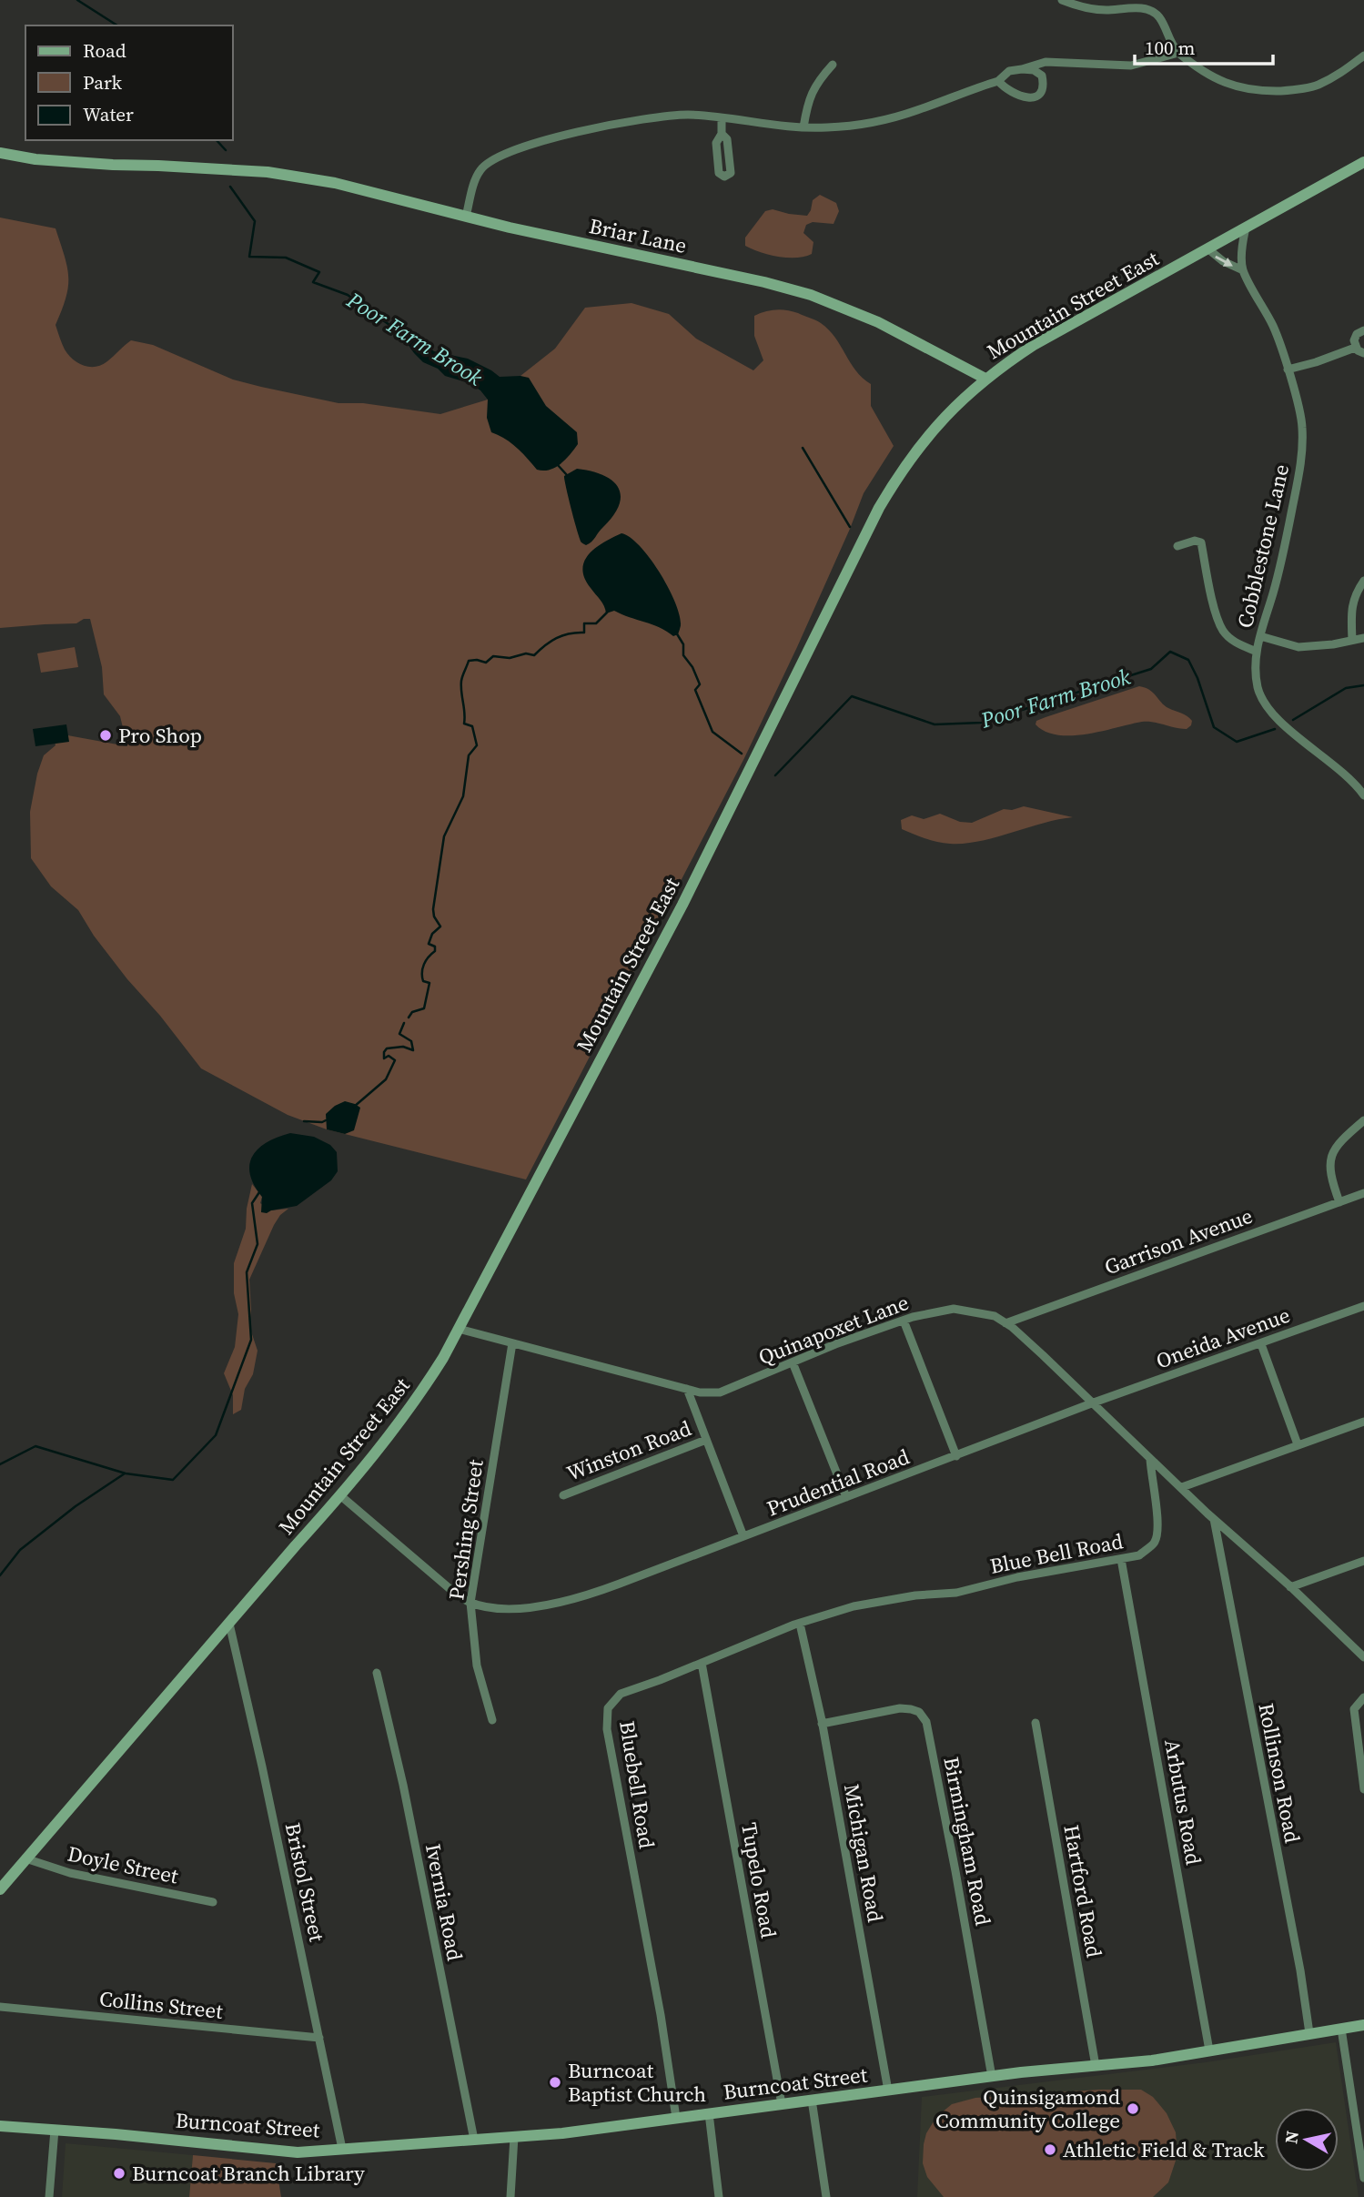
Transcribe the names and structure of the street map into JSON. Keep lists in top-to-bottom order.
{
  "streets": {
    "main road": ["Briar Lane", "Mountain Street East", "Burncoat Street"],
    "street": [
      "Cobblestone Lane",
      "Garrison Avenue",
      "Quinapoxet Lane",
      "Oneida Avenue",
      "Winston Road",
      "Prudential Road",
      "Pershing Street",
      "Blue Bell Road",
      "Rollinson Road",
      "Bluebell Road",
      "Arbutus Road",
      "Birmingham Road",
      "Michigan Road",
      "Doyle Street",
      "Tupelo Road",
      "Bristol Street",
      "Hartford Road",
      "Ivernia Road",
      "Collins Street"
    ]
  },
  "crossings": [
    ["Briar Lane", "Mountain Street East"],
    ["Mountain Street East", "Cobblestone Lane"],
    ["Mountain Street East", "Quinapoxet Lane"],
    ["Mountain Street East", "Doyle Street"],
    ["Mountain Street East", "Bristol Street"],
    ["Garrison Avenue", "Quinapoxet Lane"],
    ["Quinapoxet Lane", "Oneida Avenue"],
    ["Quinapoxet Lane", "Prudential Road"],
    ["Quinapoxet Lane", "Pershing Street"],
    ["Quinapoxet Lane", "Blue Bell Road"],
    ["Quinapoxet Lane", "Rollinson Road"],
    ["Oneida Avenue", "Prudential Road"],
    ["Prudential Road", "Pershing Street"],
    ["Blue Bell Road", "Bluebell Road"],
    ["Blue Bell Road", "Arbutus Road"],
    ["Rollinson Road", "Burncoat Street"],
    ["Bluebell Road", "Michigan Road"],
    ["Bluebell Road", "Tupelo Road"],
    ["Bluebell Road", "Burncoat Street"],
    ["Arbutus Road", "Burncoat Street"],
    ["Birmingham Road", "Michigan Road"],
    ["Birmingham Road", "Burncoat Street"],
    ["Michigan Road", "Burncoat Street"],
    ["Tupelo Road", "Burncoat Street"],
    ["Bristol Street", "Collins Street"],
    ["Bristol Street", "Burncoat Street"],
    ["Hartford Road", "Burncoat Street"],
    ["Ivernia Road", "Burncoat Street"]
  ],
  "water": ["Poor Farm Brook"],
  "places": [
    "Pro Shop",
    "Burncoat Baptist Church",
    "Quinsigamond Community College",
    "Athletic Field & Track",
    "Burncoat Branch Library"
  ],
  "legend": ["Road", "Park", "Water"],
  "scale_bar": "100 m",
  "north": "left"
}
